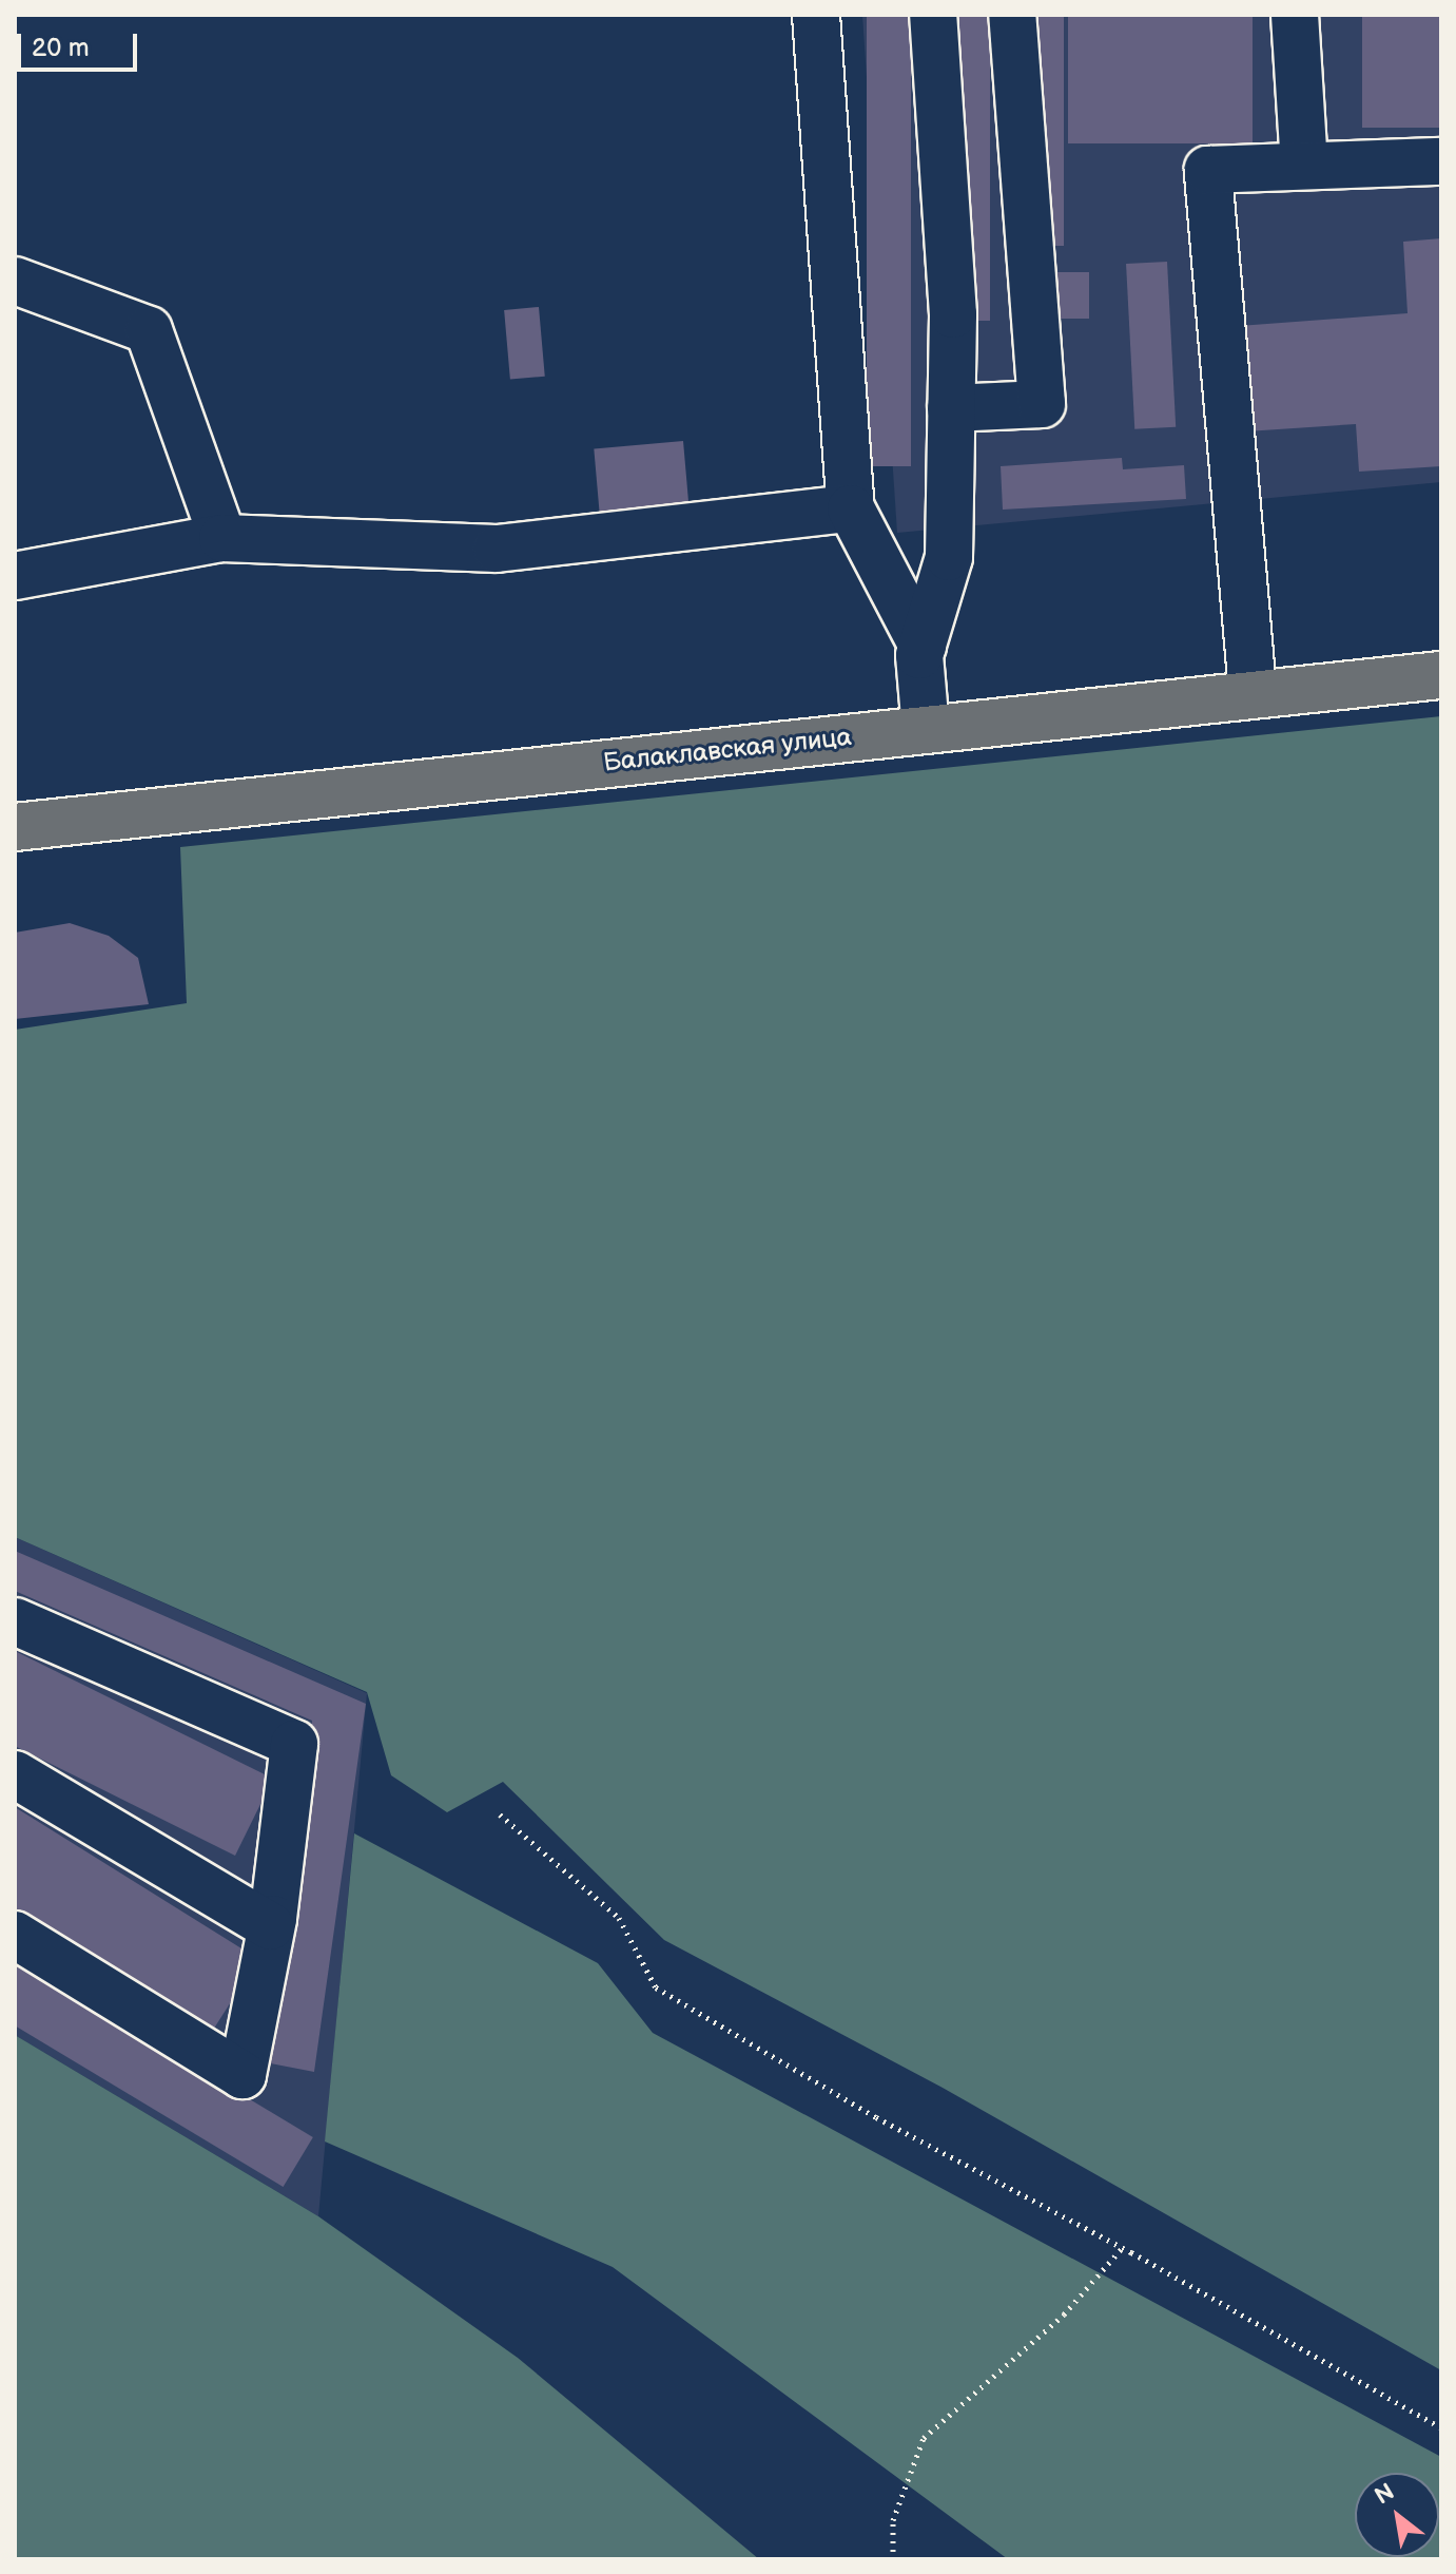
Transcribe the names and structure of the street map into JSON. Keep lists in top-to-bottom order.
{
  "streets": {
    "main road": ["Балаклавская улица"]
  },
  "scale_bar": "20 m",
  "north": "top left"
}
